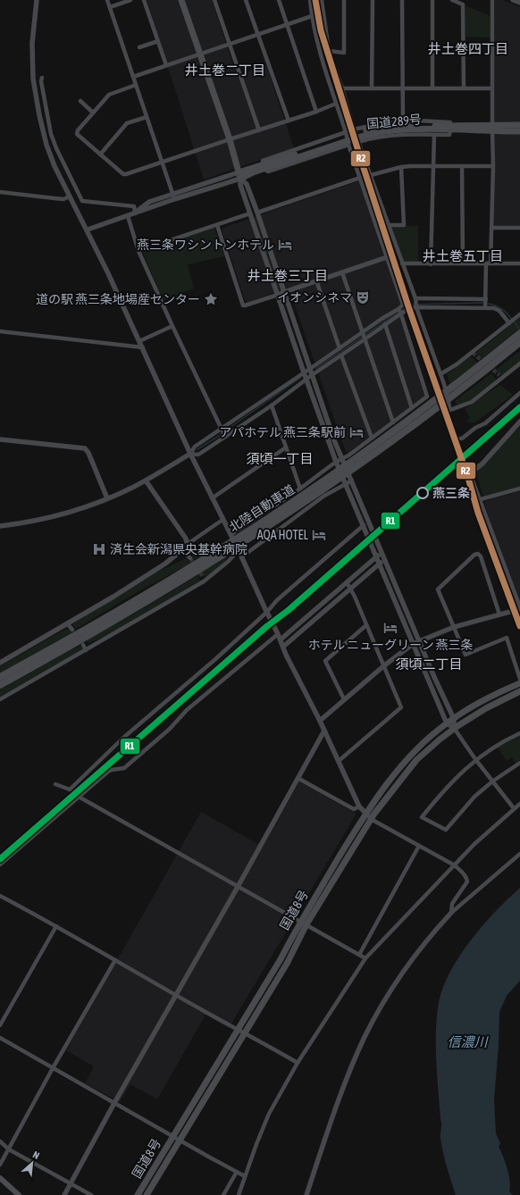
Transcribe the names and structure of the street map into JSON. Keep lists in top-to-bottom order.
{
  "streets": {
    "highway": ["国道289号", "北陸自動車道", "国道8号"]
  },
  "districts": [
    "井土巻四丁目",
    "井土巻二丁目",
    "井土巻五丁目",
    "井土巻三丁目",
    "須頃一丁目",
    "須頃二丁目"
  ],
  "water": ["信濃川"],
  "places": {
    "hotel": [
      "燕三条ワシントンホテル",
      "アパホテル 燕三条駅前",
      "AQA HOTEL",
      "ホテル ニューグリーン 燕三条"
    ],
    "theatre": ["イオンシネマ"],
    "place": ["道の駅 燕三条地場産センター"],
    "other": ["燕三条"],
    "hospital": ["済生会新潟県央基幹病院"]
  },
  "lines": ["transit line R2", "transit line R1"],
  "north": "top right"
}
